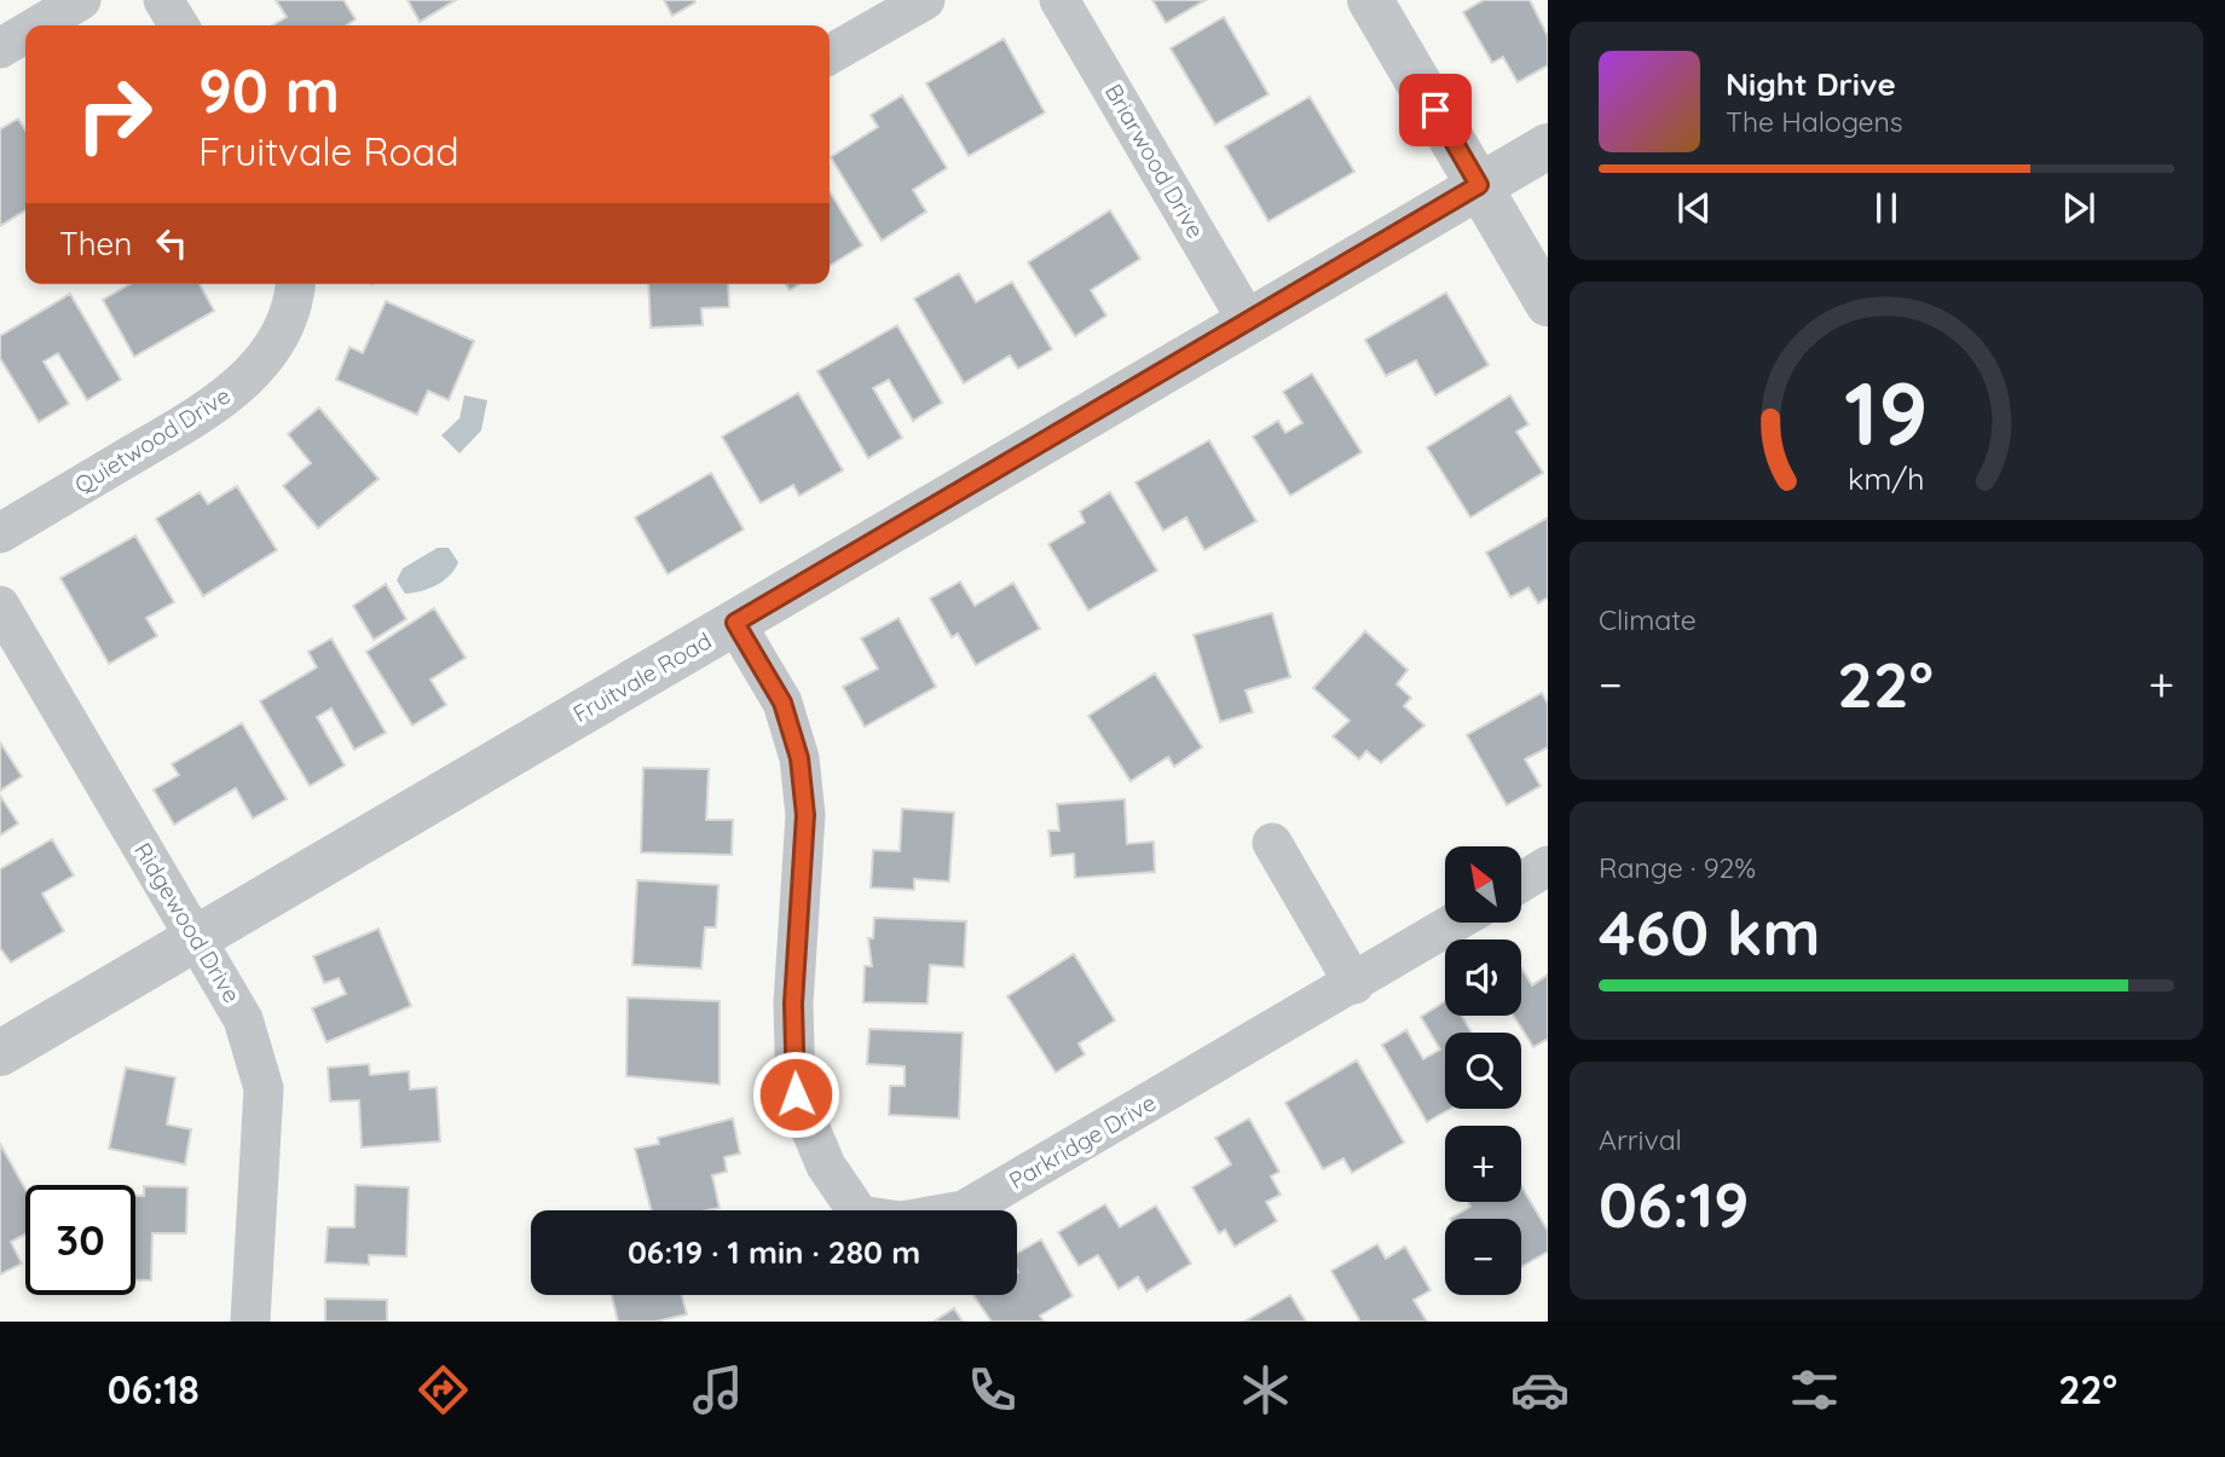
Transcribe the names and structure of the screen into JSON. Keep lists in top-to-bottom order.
{
  "streets": {
    "street": [
      "Briarwood Drive",
      "Quietwood Drive",
      "Fruitvale Road",
      "Ridgewood Drive",
      "Parkridge Drive"
    ]
  },
  "crossings": [
    ["Briarwood Drive", "Fruitvale Road"],
    ["Fruitvale Road", "Ridgewood Drive"],
    ["Fruitvale Road", "Parkridge Drive"]
  ],
  "north": "top left",
  "page": {
    "turn": ["90 m", "Fruitvale Road"],
    "song": ["Night Drive", "The Halogens"],
    "then": "Then",
    "tile": [
      "Climate",
      ["Range · 92%", "460 km"],
      ["Arrival", "06:19"]
    ],
    "heat": ["−", "22°", "+"],
    "map_buttons": ["+", "−"],
    "limit": "30",
    "trip": "06:19 · 1 min · 280 m",
    "tabs": ["06:18", "22°"],
    "gauge": ["19", "km/h"]
  }
}
